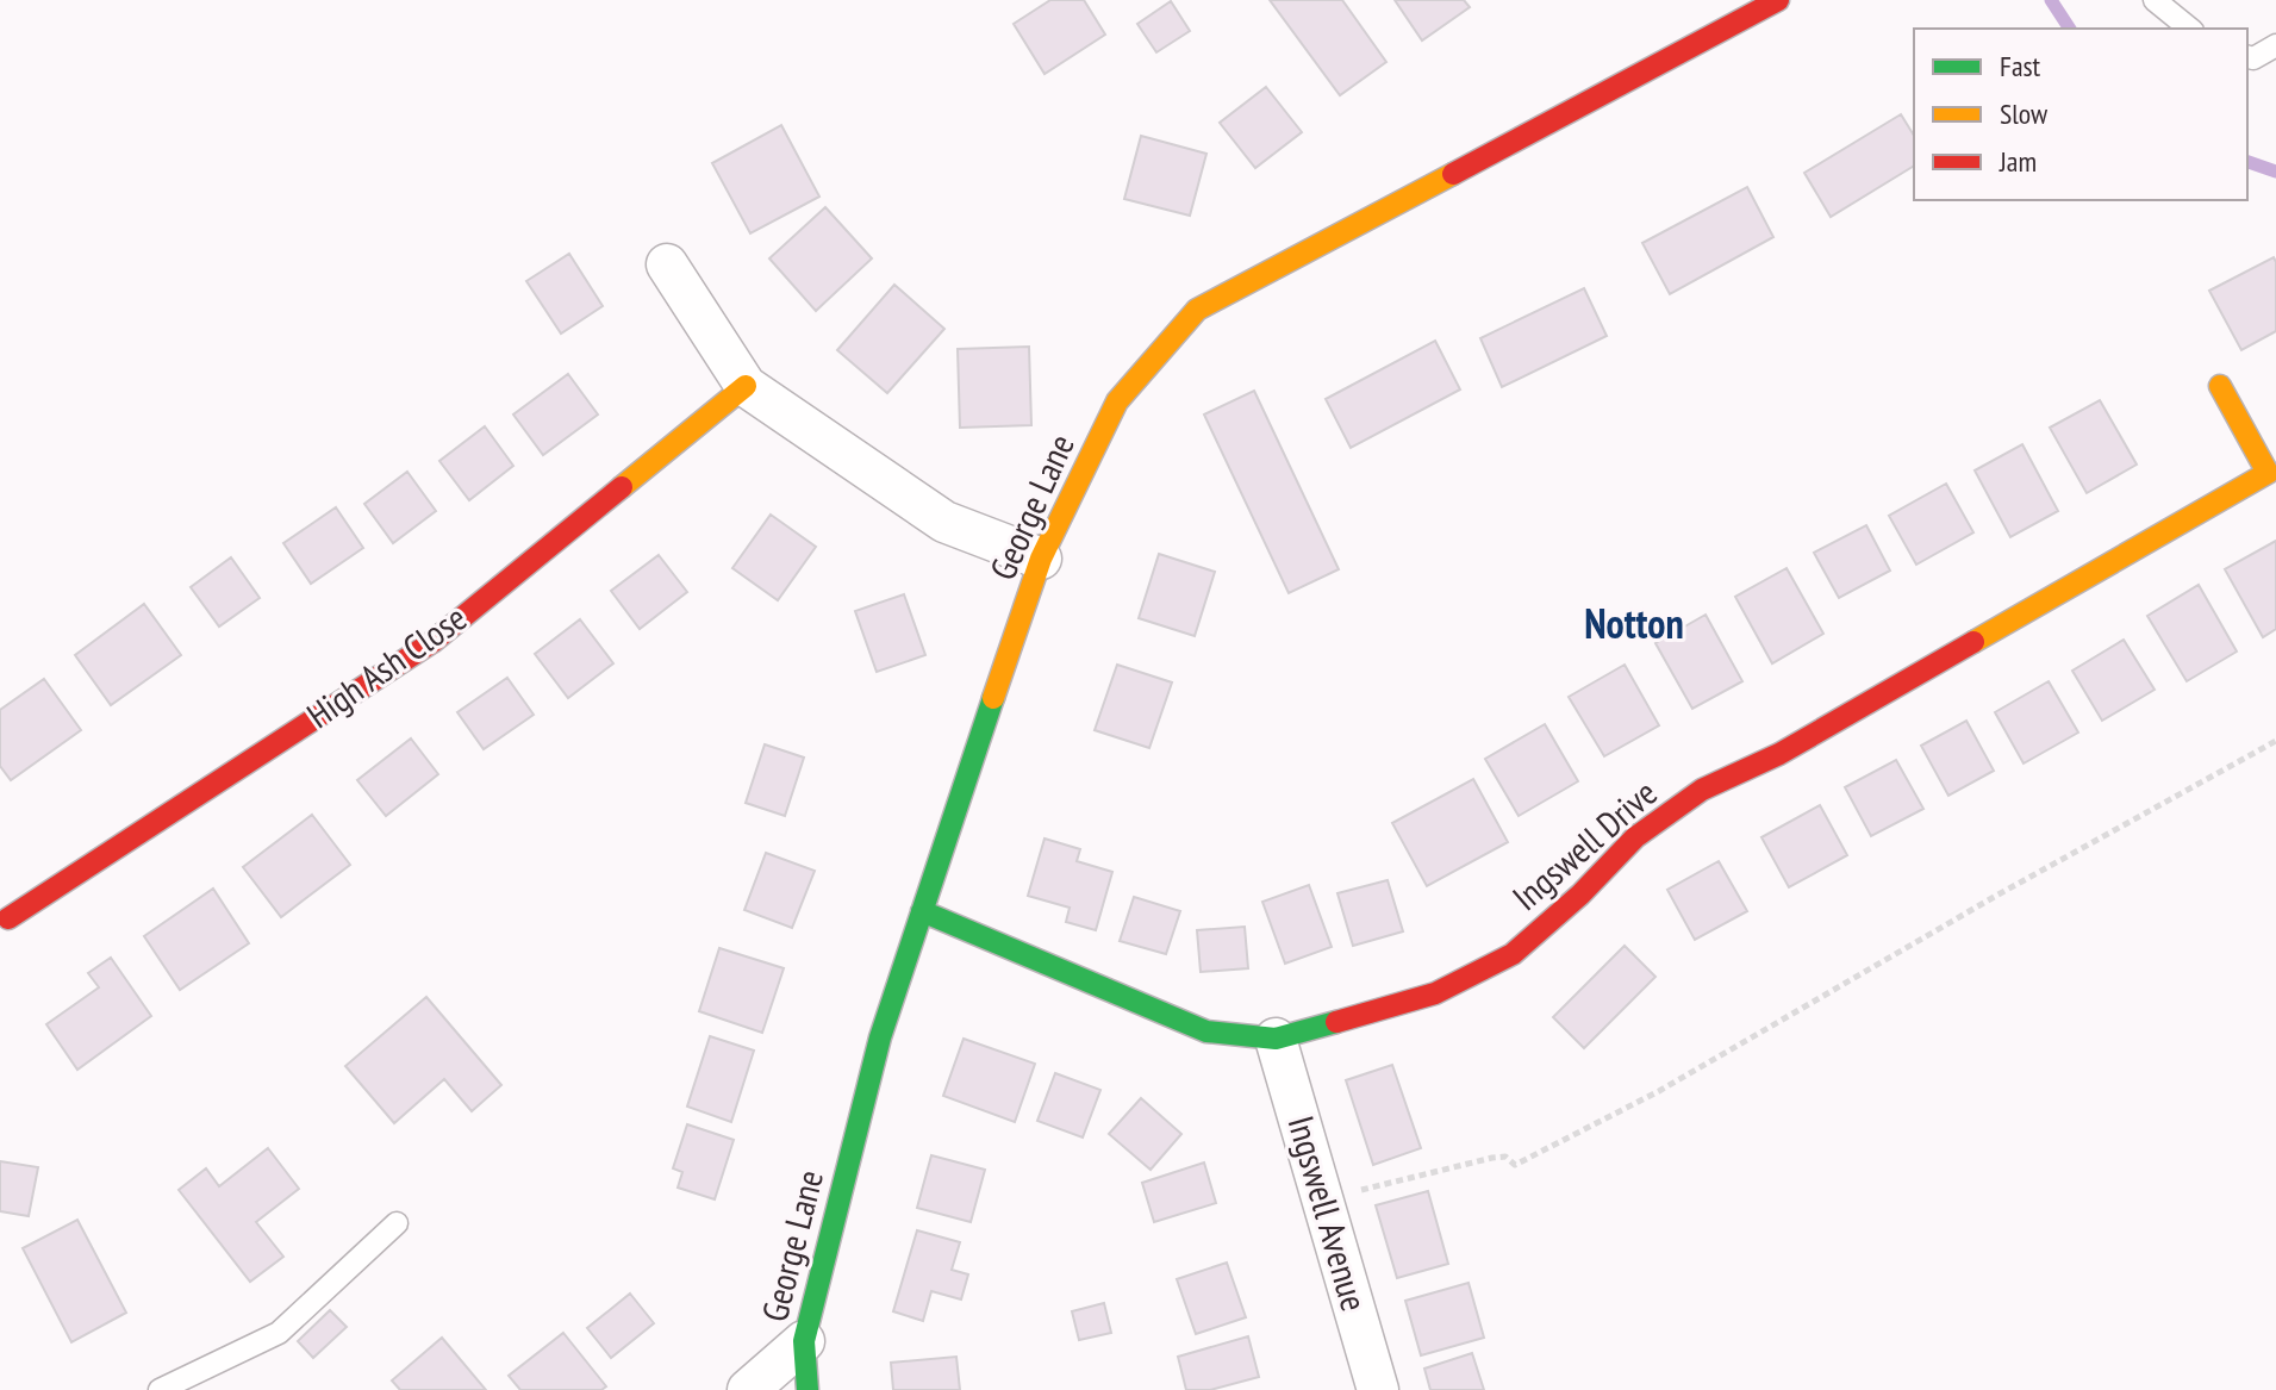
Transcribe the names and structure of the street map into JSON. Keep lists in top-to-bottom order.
{
  "streets": {
    "street": [
      "George Lane",
      "High Ash Close",
      "Ingswell Drive",
      "Ingswell Avenue"
    ]
  },
  "crossings": [
    ["George Lane", "Ingswell Drive"],
    ["Ingswell Drive", "Ingswell Avenue"]
  ],
  "districts": ["Notton"],
  "legend": ["Fast", "Slow", "Jam"]
}
